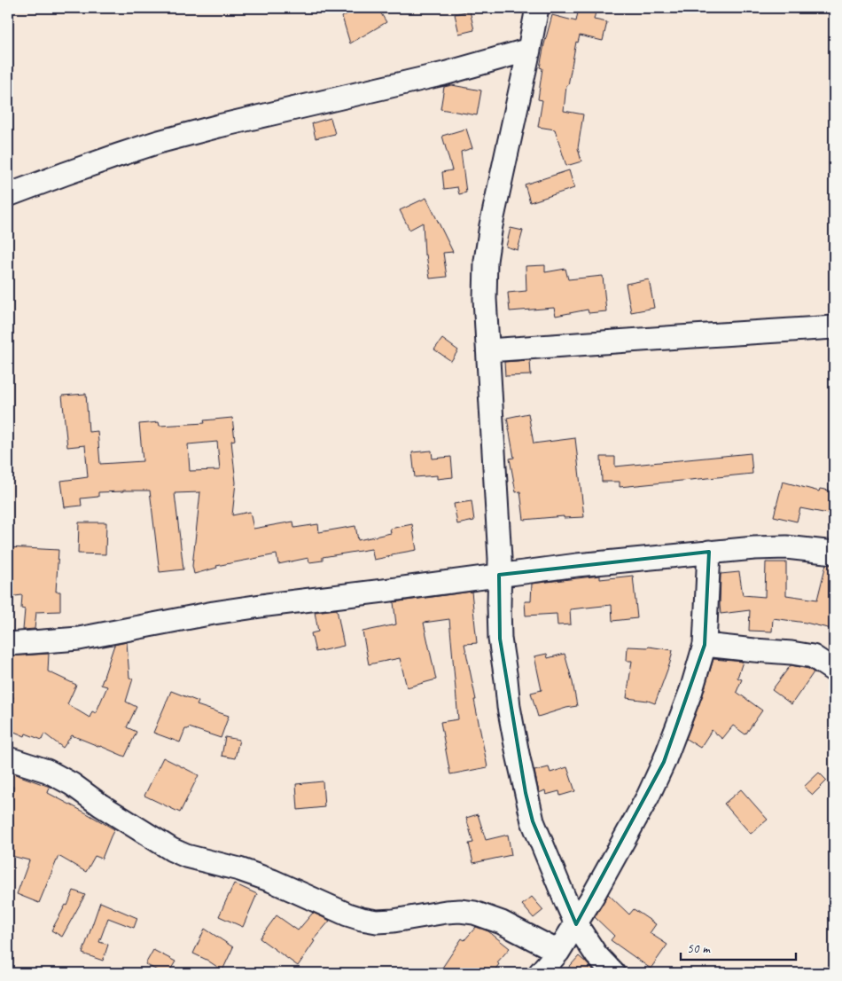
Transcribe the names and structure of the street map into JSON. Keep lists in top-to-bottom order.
{
  "scale_bar": "50 m"
}
